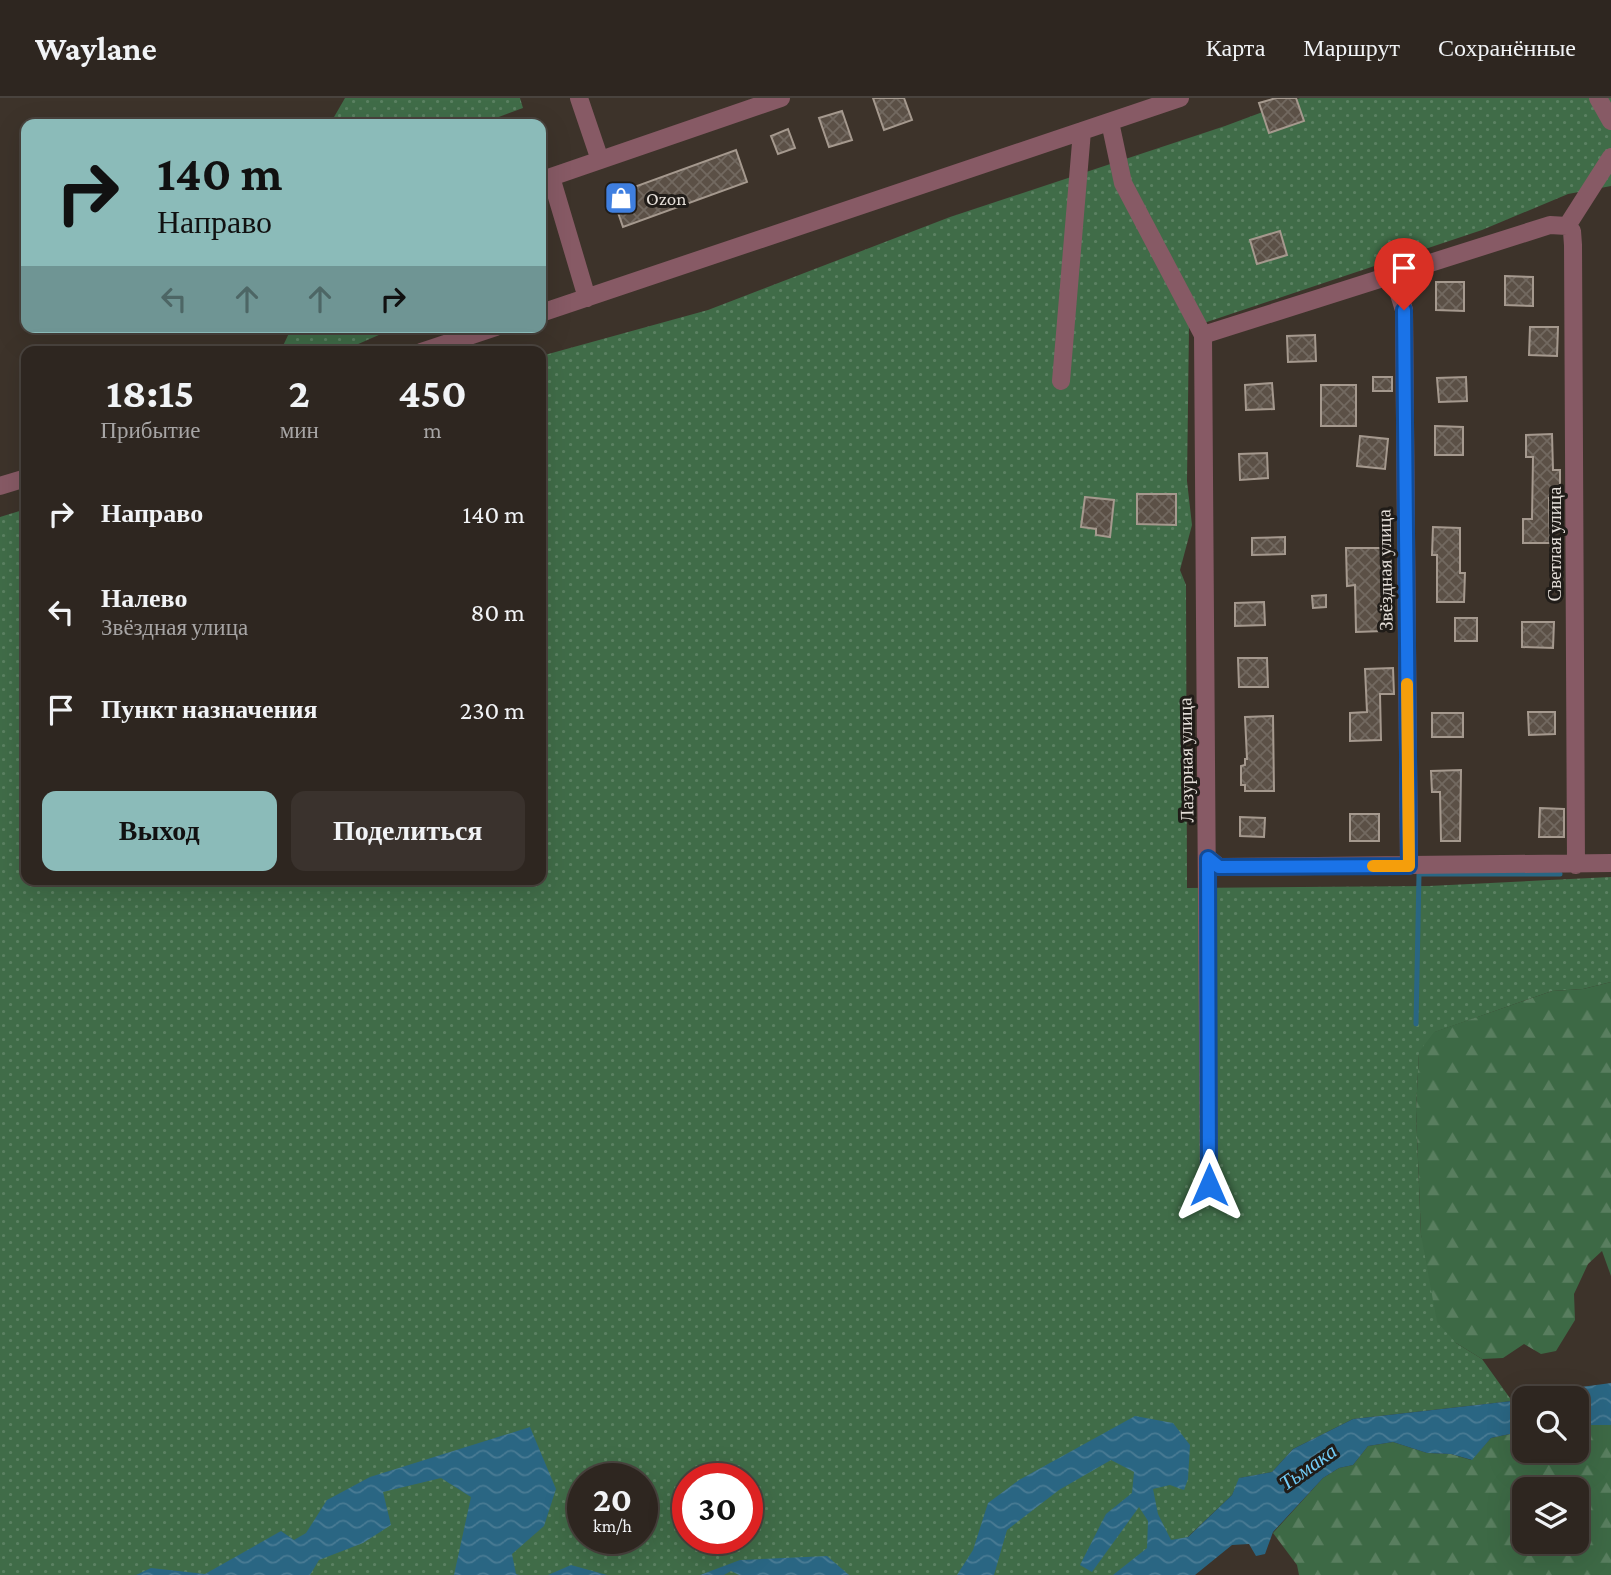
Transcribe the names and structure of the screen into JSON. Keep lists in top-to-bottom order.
{
  "streets": {
    "street": ["Светлая улица", "Звёздная улица", "Лазурная улица"]
  },
  "water": ["Тьмака"],
  "places": {
    "shop": ["Ozon"]
  },
  "page": {
    "header": "Waylane",
    "nav": ["Карта", "Маршрут", "Сохранённые"],
    "turn": ["140 m", "Направо"],
    "eta": [
      "18:15",
      "Прибытие",
      "2",
      "мин",
      "450",
      "m"
    ],
    "list": [
      {
        "name": "Направо",
        "value": "140 m"
      },
      {
        "name": "Налево",
        "note": "Звёздная улица",
        "value": "80 m"
      },
      {
        "name": "Пункт назначения",
        "value": "230 m"
      }
    ],
    "buttons": ["Выход", "Поделиться"],
    "speed": "20 km/h",
    "limit": "30"
  }
}
